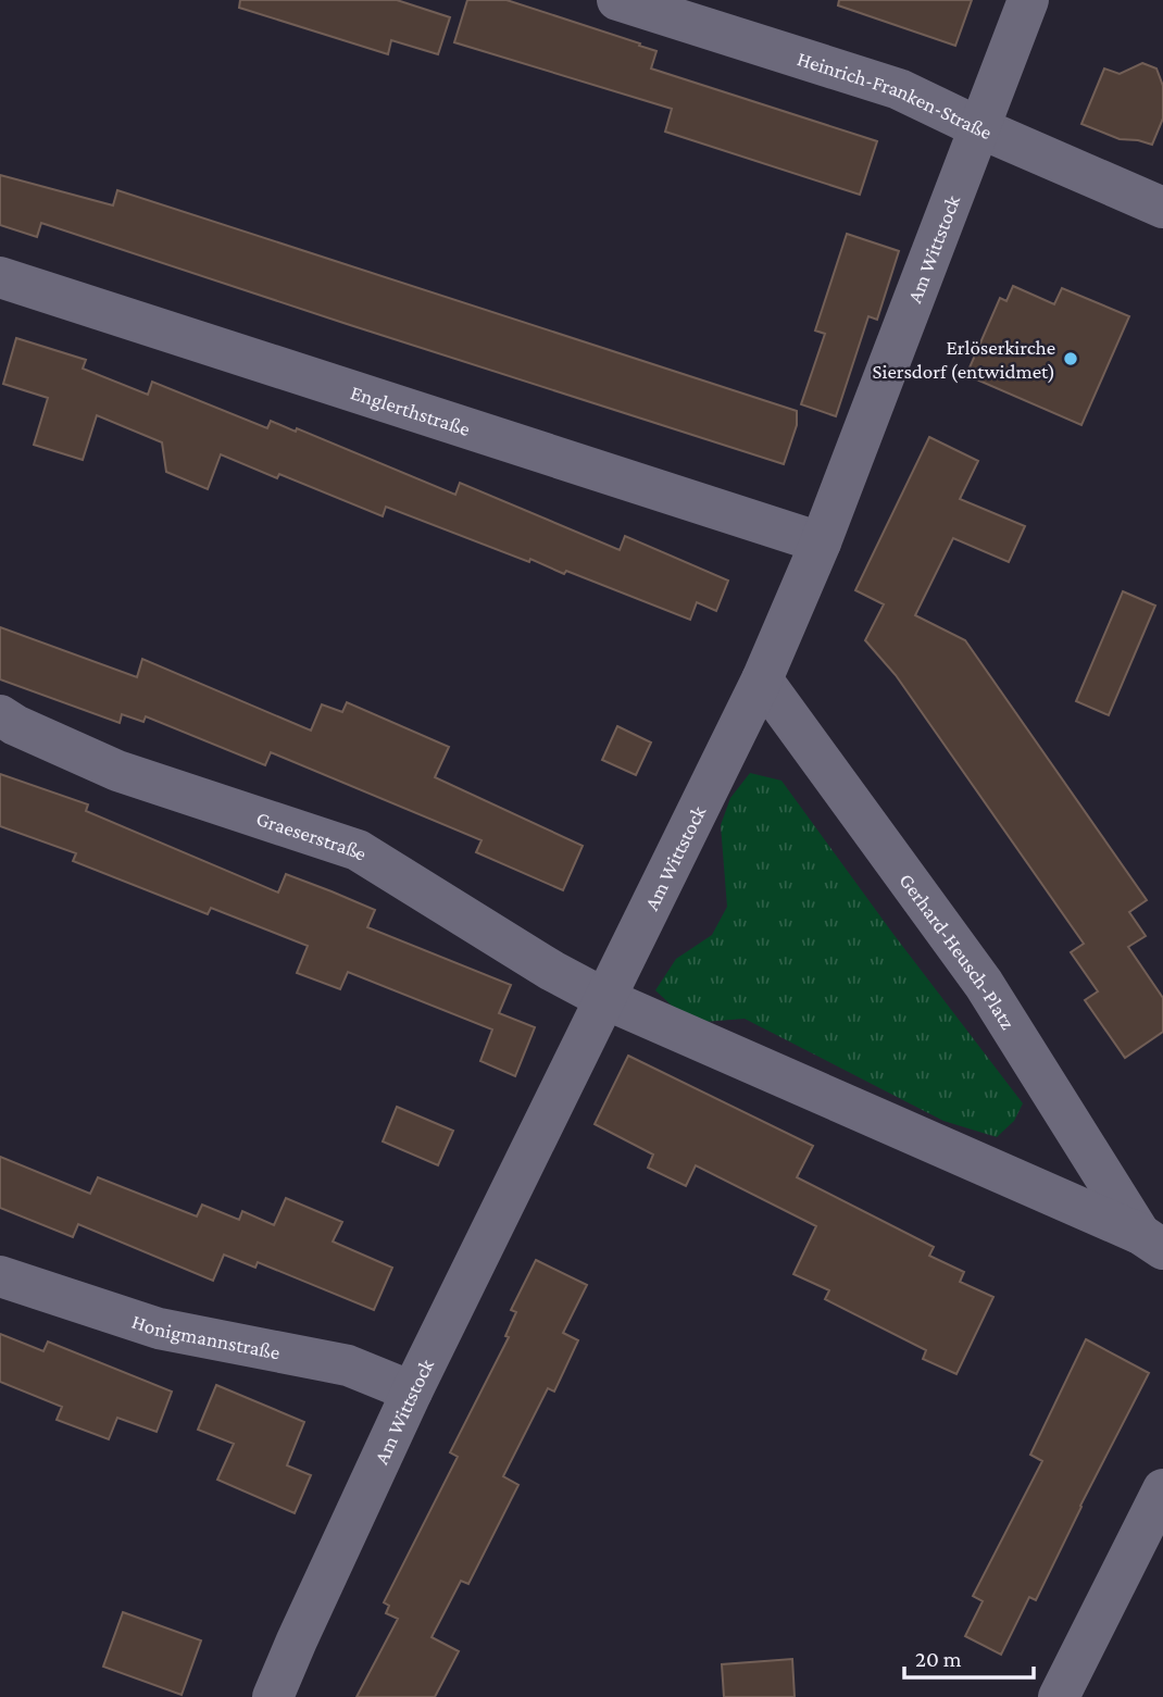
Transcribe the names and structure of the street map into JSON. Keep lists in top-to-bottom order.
{
  "streets": {
    "street": [
      "Heinrich-Franken-Straße",
      "Am Wittstock",
      "Englerthstraße",
      "Graeserstraße",
      "Gerhard-Heusch-Platz",
      "Honigmannstraße"
    ]
  },
  "crossings": [
    ["Heinrich-Franken-Straße", "Am Wittstock"],
    ["Am Wittstock", "Englerthstraße"],
    ["Am Wittstock", "Graeserstraße"],
    ["Am Wittstock", "Gerhard-Heusch-Platz"],
    ["Am Wittstock", "Honigmannstraße"],
    ["Graeserstraße", "Gerhard-Heusch-Platz"]
  ],
  "places": ["Erlöserkirche Siersdorf (entwidmet)"],
  "scale_bar": "20 m"
}
